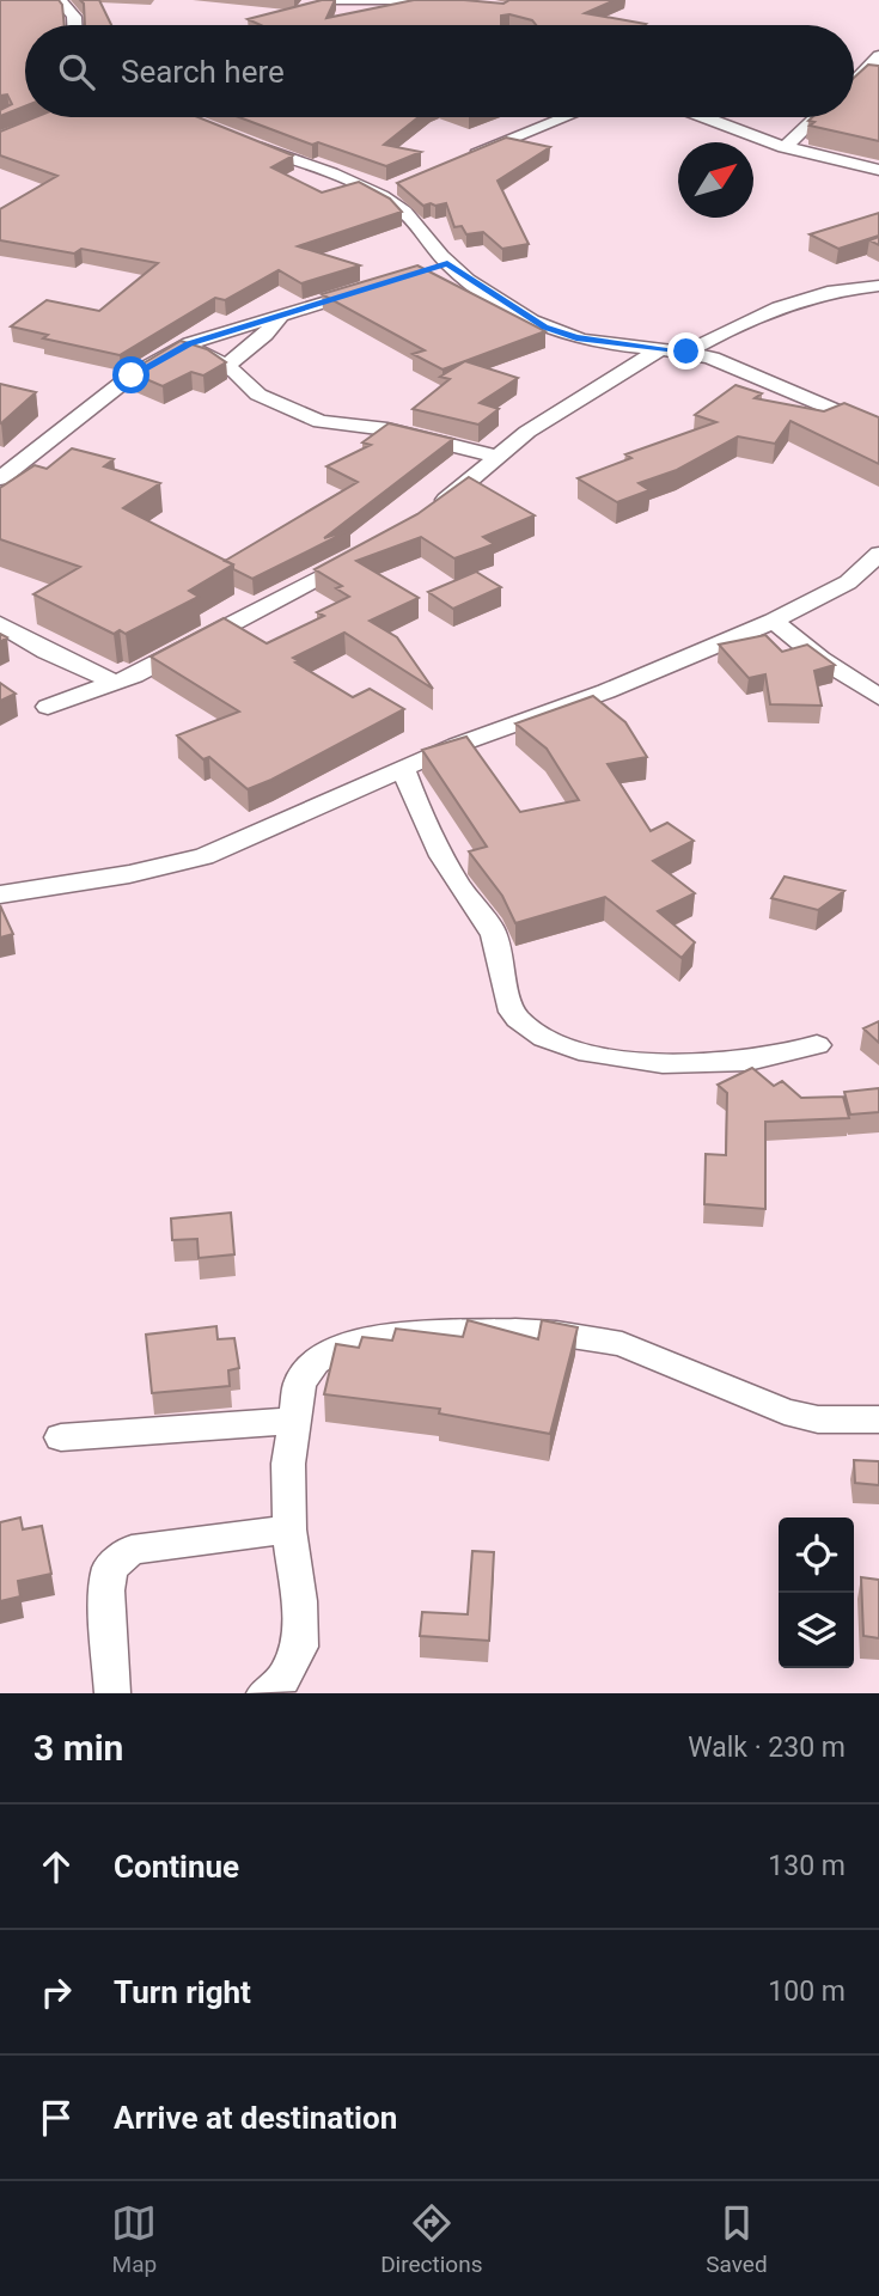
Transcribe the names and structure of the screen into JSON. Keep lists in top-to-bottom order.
{
  "north": "top right",
  "page": {
    "search": "Search here",
    "heading": ["3 min", "Walk · 230 m"],
    "list": [
      ["Continue", "130 m"],
      ["Turn right", "100 m"],
      "Arrive at destination"
    ],
    "nav": ["Map", "Directions", "Saved"]
  }
}
